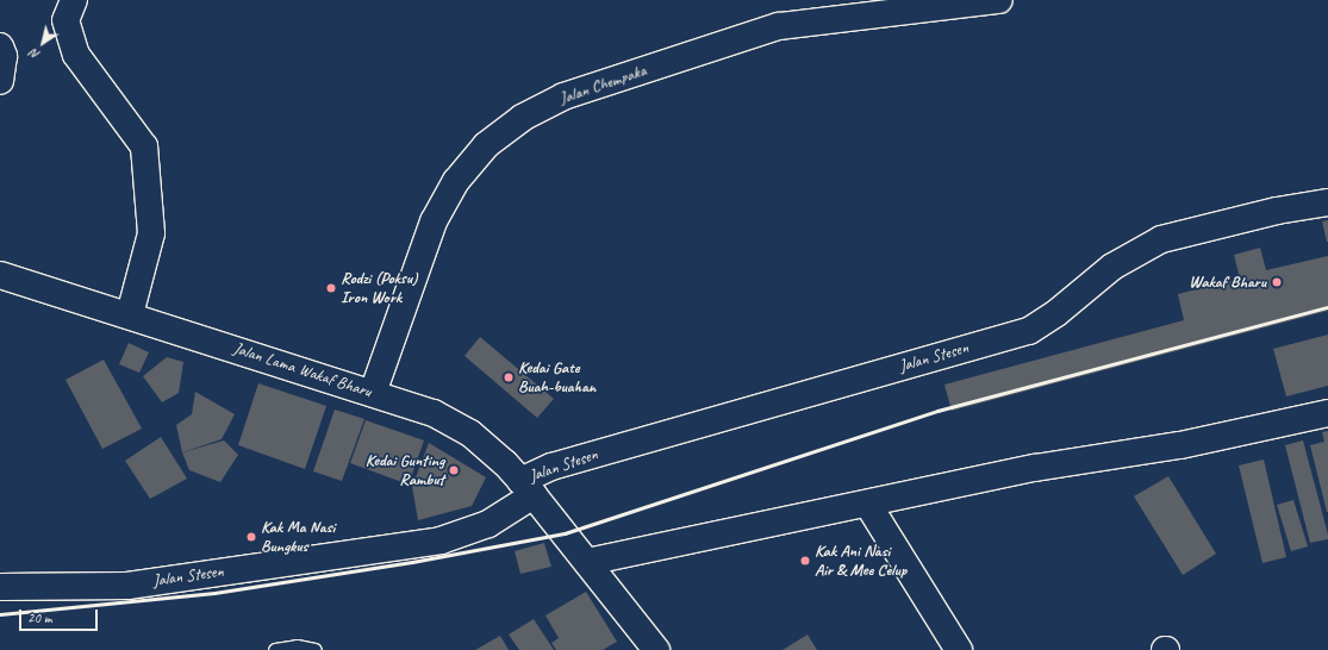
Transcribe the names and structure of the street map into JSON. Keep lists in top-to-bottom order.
{
  "streets": {
    "street": ["Jalan Chempaka", "Jalan Stesen", "Jalan Lama Wakaf Bharu"]
  },
  "crossings": [
    ["Jalan Chempaka", "Jalan Lama Wakaf Bharu"],
    ["Jalan Stesen", "Jalan Lama Wakaf Bharu"]
  ],
  "places": [
    "Wakaf Bharu",
    "Rodzi (Poksu) Iron Work",
    "Kedai Gate Buah-buahan",
    "Kedai Gunting Rambut",
    "Kak Ma Nasi Bungkus",
    "Kak Ani Nasi Air & Mee Celup"
  ],
  "scale_bar": "20 m",
  "north": "bottom left"
}
